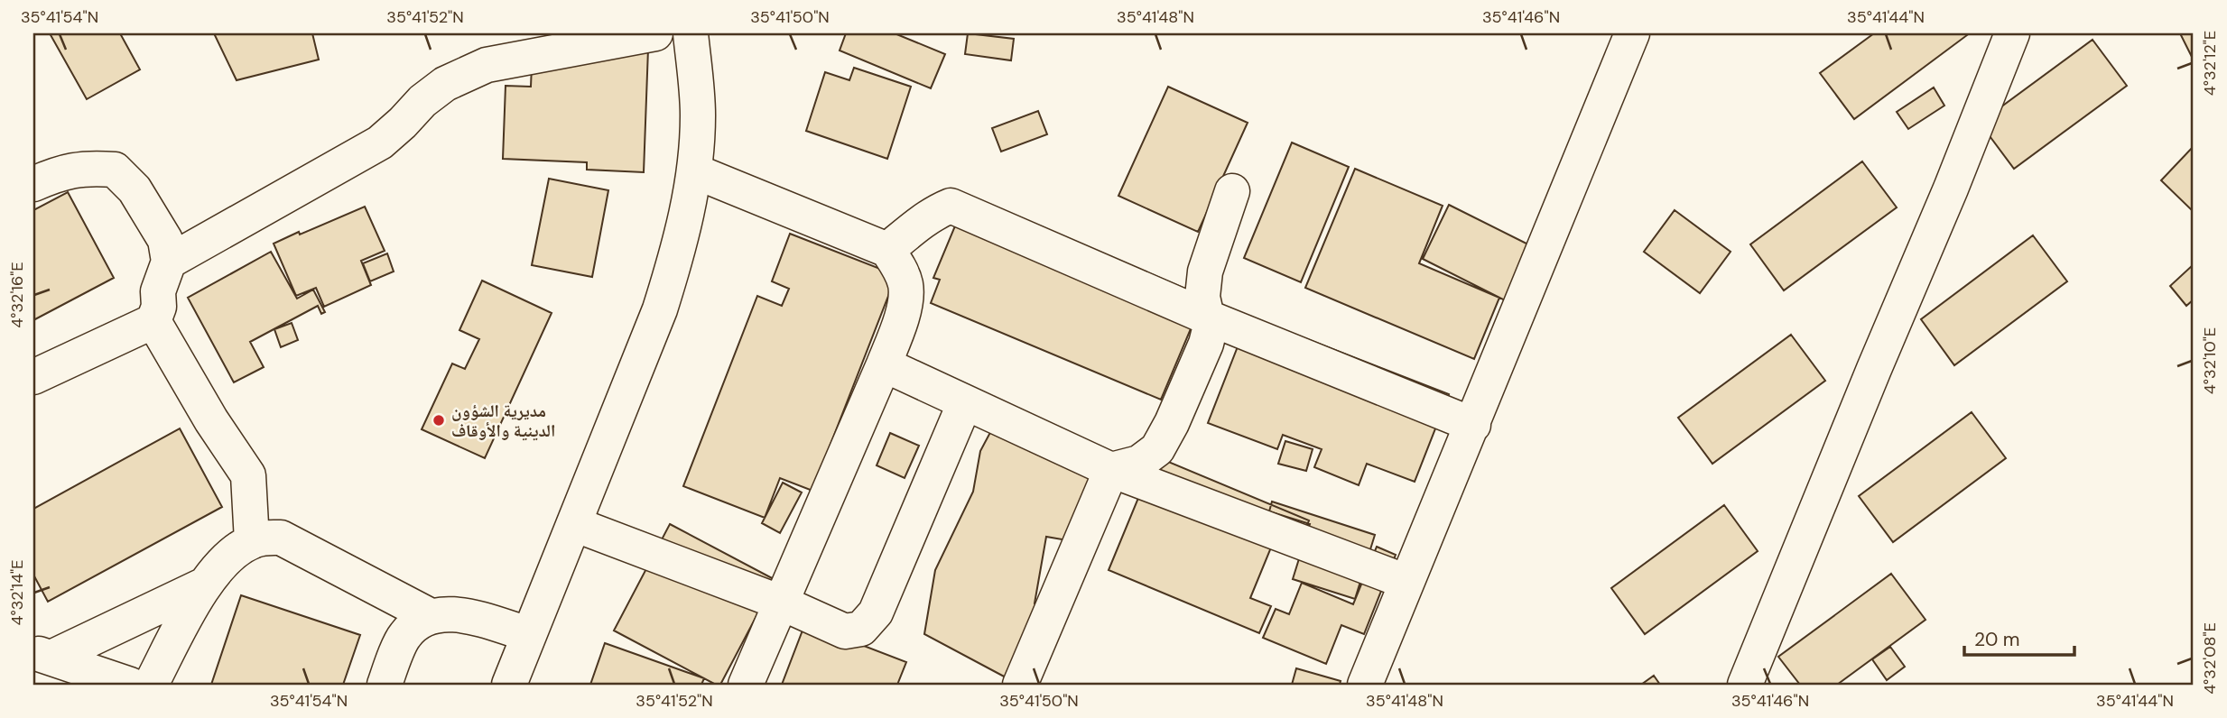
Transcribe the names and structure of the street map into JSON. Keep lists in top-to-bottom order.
{
  "places": ["مديرية الشؤون الدينية والأوقاف"],
  "scale_bar": "20 m",
  "coordinates": [
    "35°41'54\"N",
    "35°41'52\"N",
    "35°41'50\"N",
    "35°41'48\"N",
    "35°41'46\"N",
    "35°41'44\"N",
    "4°32'12\"E",
    "4°32'16\"E",
    "4°32'10\"E",
    "4°32'14\"E",
    "4°32'08\"E"
  ]
}
